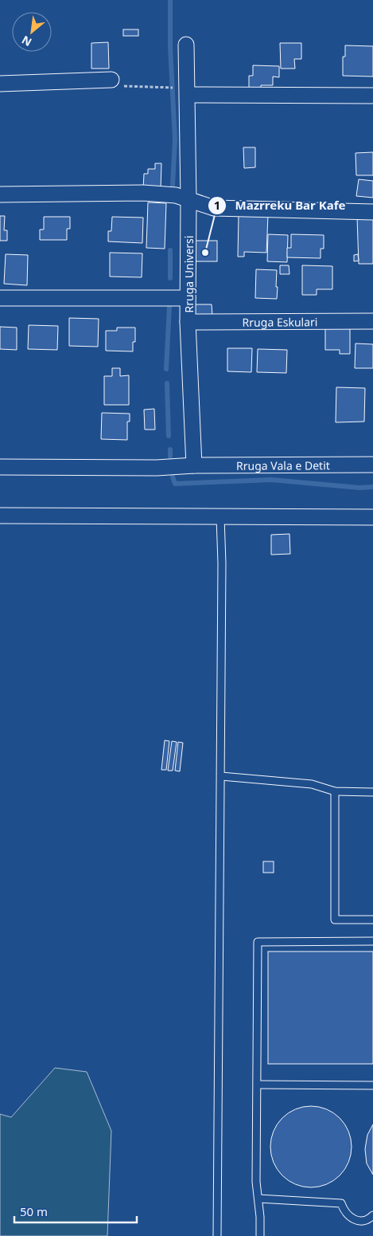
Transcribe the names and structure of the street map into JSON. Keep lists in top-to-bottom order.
{
  "streets": {
    "street": ["Rruga Universi", "Rruga Eskulari", "Rruga Vala e Detit"]
  },
  "crossings": [
    ["Rruga Universi", "Rruga Eskulari"],
    ["Rruga Universi", "Rruga Vala e Detit"]
  ],
  "places": ["Mazrreku Bar Kafe"],
  "scale_bar": "50 m",
  "north": "bottom left"
}
